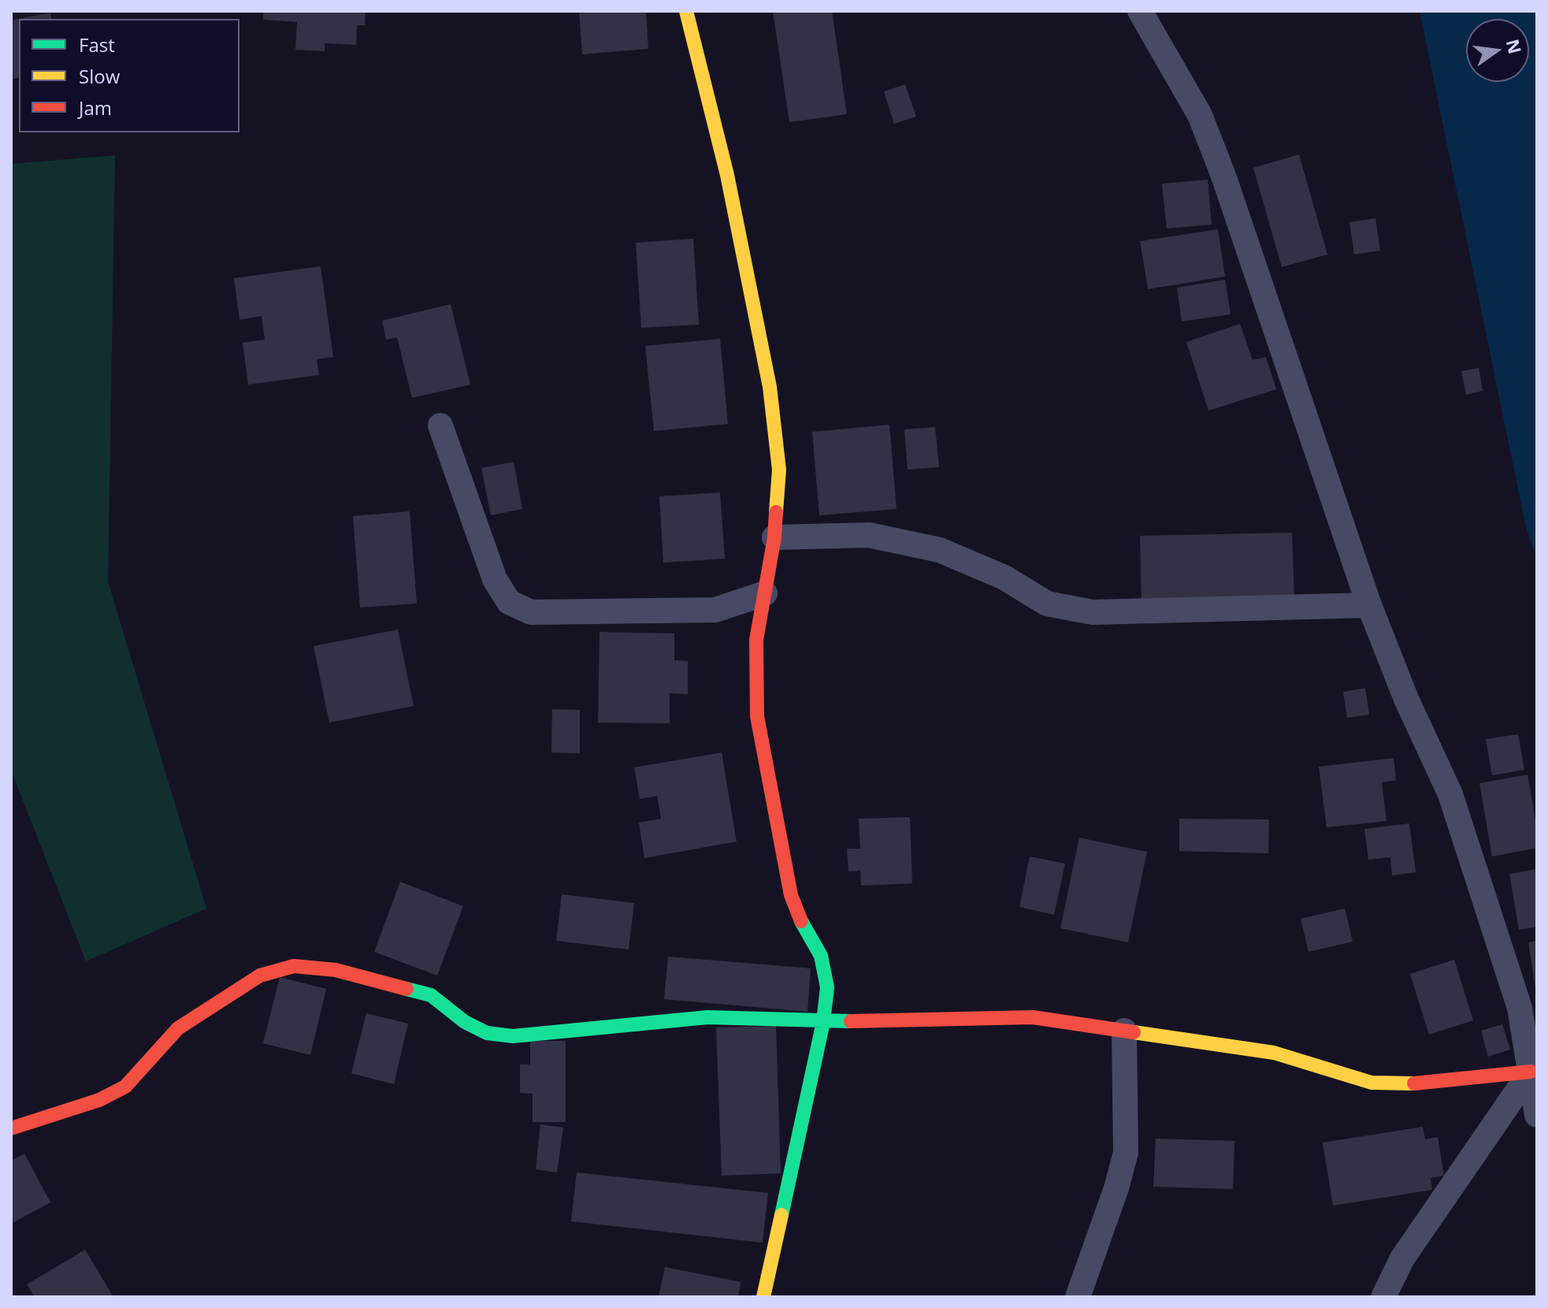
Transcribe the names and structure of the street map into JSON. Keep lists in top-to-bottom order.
{
  "legend": ["Fast", "Slow", "Jam"],
  "north": "right"
}
